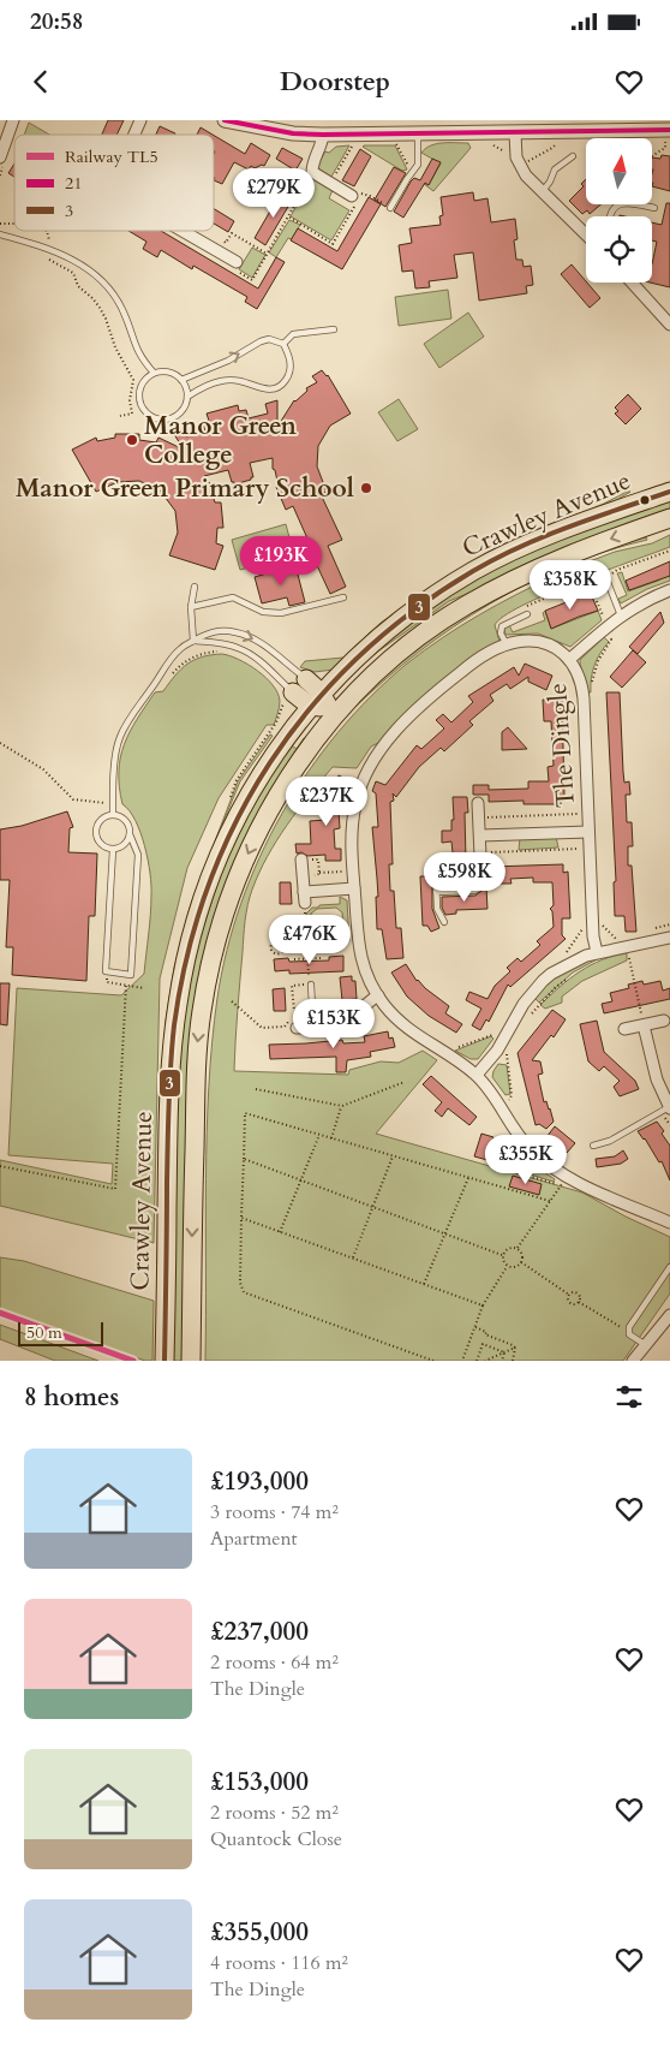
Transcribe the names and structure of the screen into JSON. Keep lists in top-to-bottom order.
{
  "streets": {
    "main road": ["Crawley Avenue"],
    "street": ["The Dingle"]
  },
  "places": ["Manor Green College", "Manor Green Primary School"],
  "lines": ["transit line 21", "transit line 3", "rail line TL5"],
  "legend": ["Railway TL5", "21", "3"],
  "scale_bar": "50 m",
  "north": "top",
  "page": {
    "status": "20:58",
    "header": "Doorstep",
    "price": [
      "£279K",
      "£193K",
      "£358K",
      "£237K",
      "£598K",
      "£476K",
      "£153K",
      "£355K"
    ],
    "scale": "50 m",
    "heading": "8 homes",
    "list": [
      {
        "name": "£193,000",
        "note": "3 rooms · 74 m² · Apartment"
      },
      {
        "name": "£237,000",
        "note": "2 rooms · 64 m² · The Dingle"
      },
      {
        "name": "£153,000",
        "note": "2 rooms · 52 m² · Quantock Close"
      },
      {
        "name": "£355,000",
        "note": "4 rooms · 116 m² · The Dingle"
      }
    ]
  }
}
